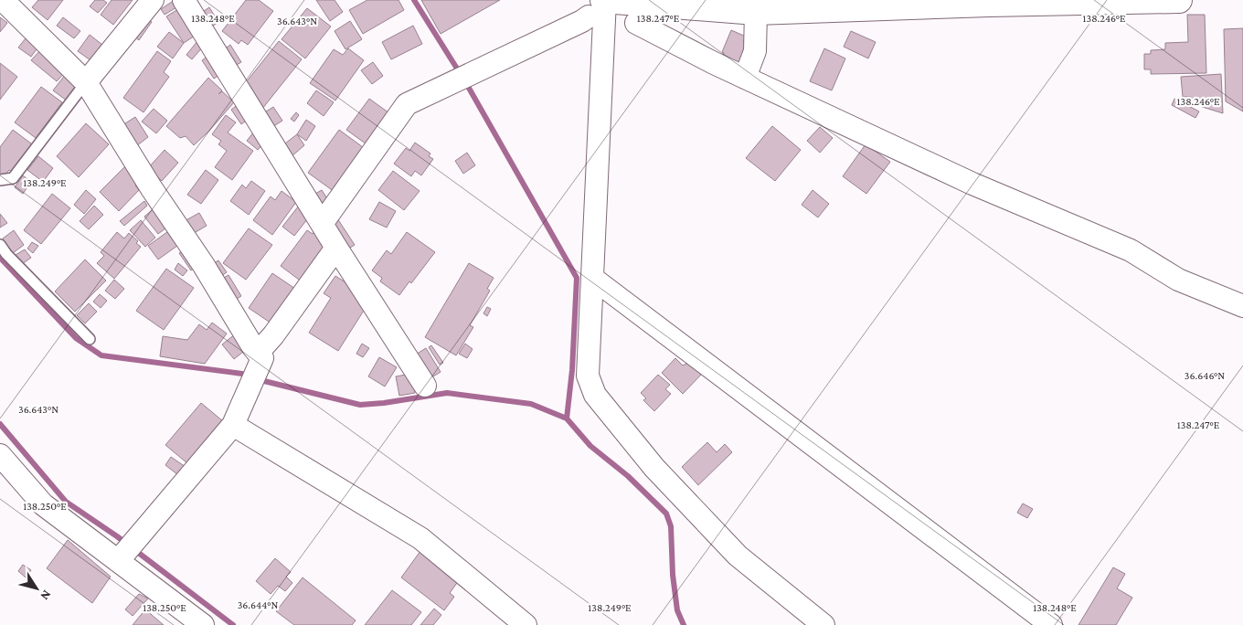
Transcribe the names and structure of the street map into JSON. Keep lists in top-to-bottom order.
{
  "north": "bottom right",
  "coordinates": [
    "138.248°E",
    "138.247°E",
    "138.246°E",
    "36.643°N",
    "138.249°E",
    "36.646°N",
    "138.250°E",
    "36.644°N"
  ]
}
